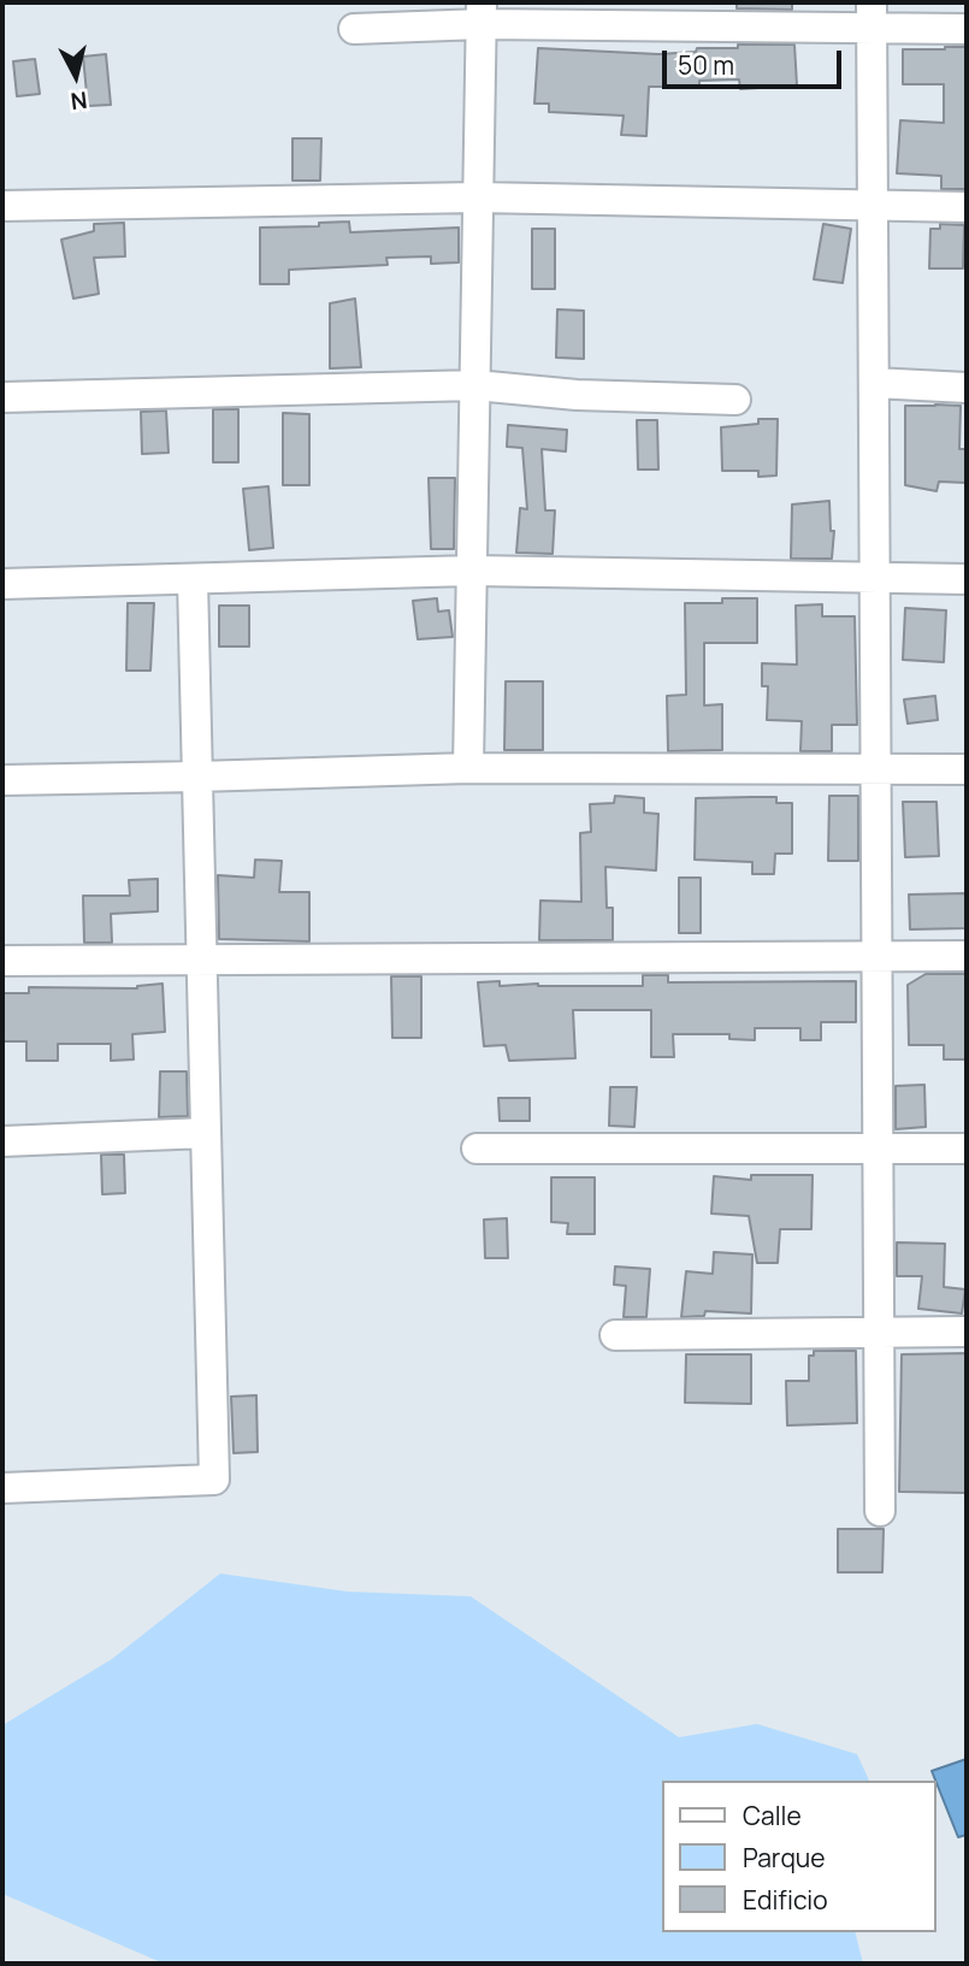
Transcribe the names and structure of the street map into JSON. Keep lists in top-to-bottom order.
{
  "legend": ["Calle", "Parque", "Edificio"],
  "scale_bar": "50 m",
  "north": "bottom"
}
